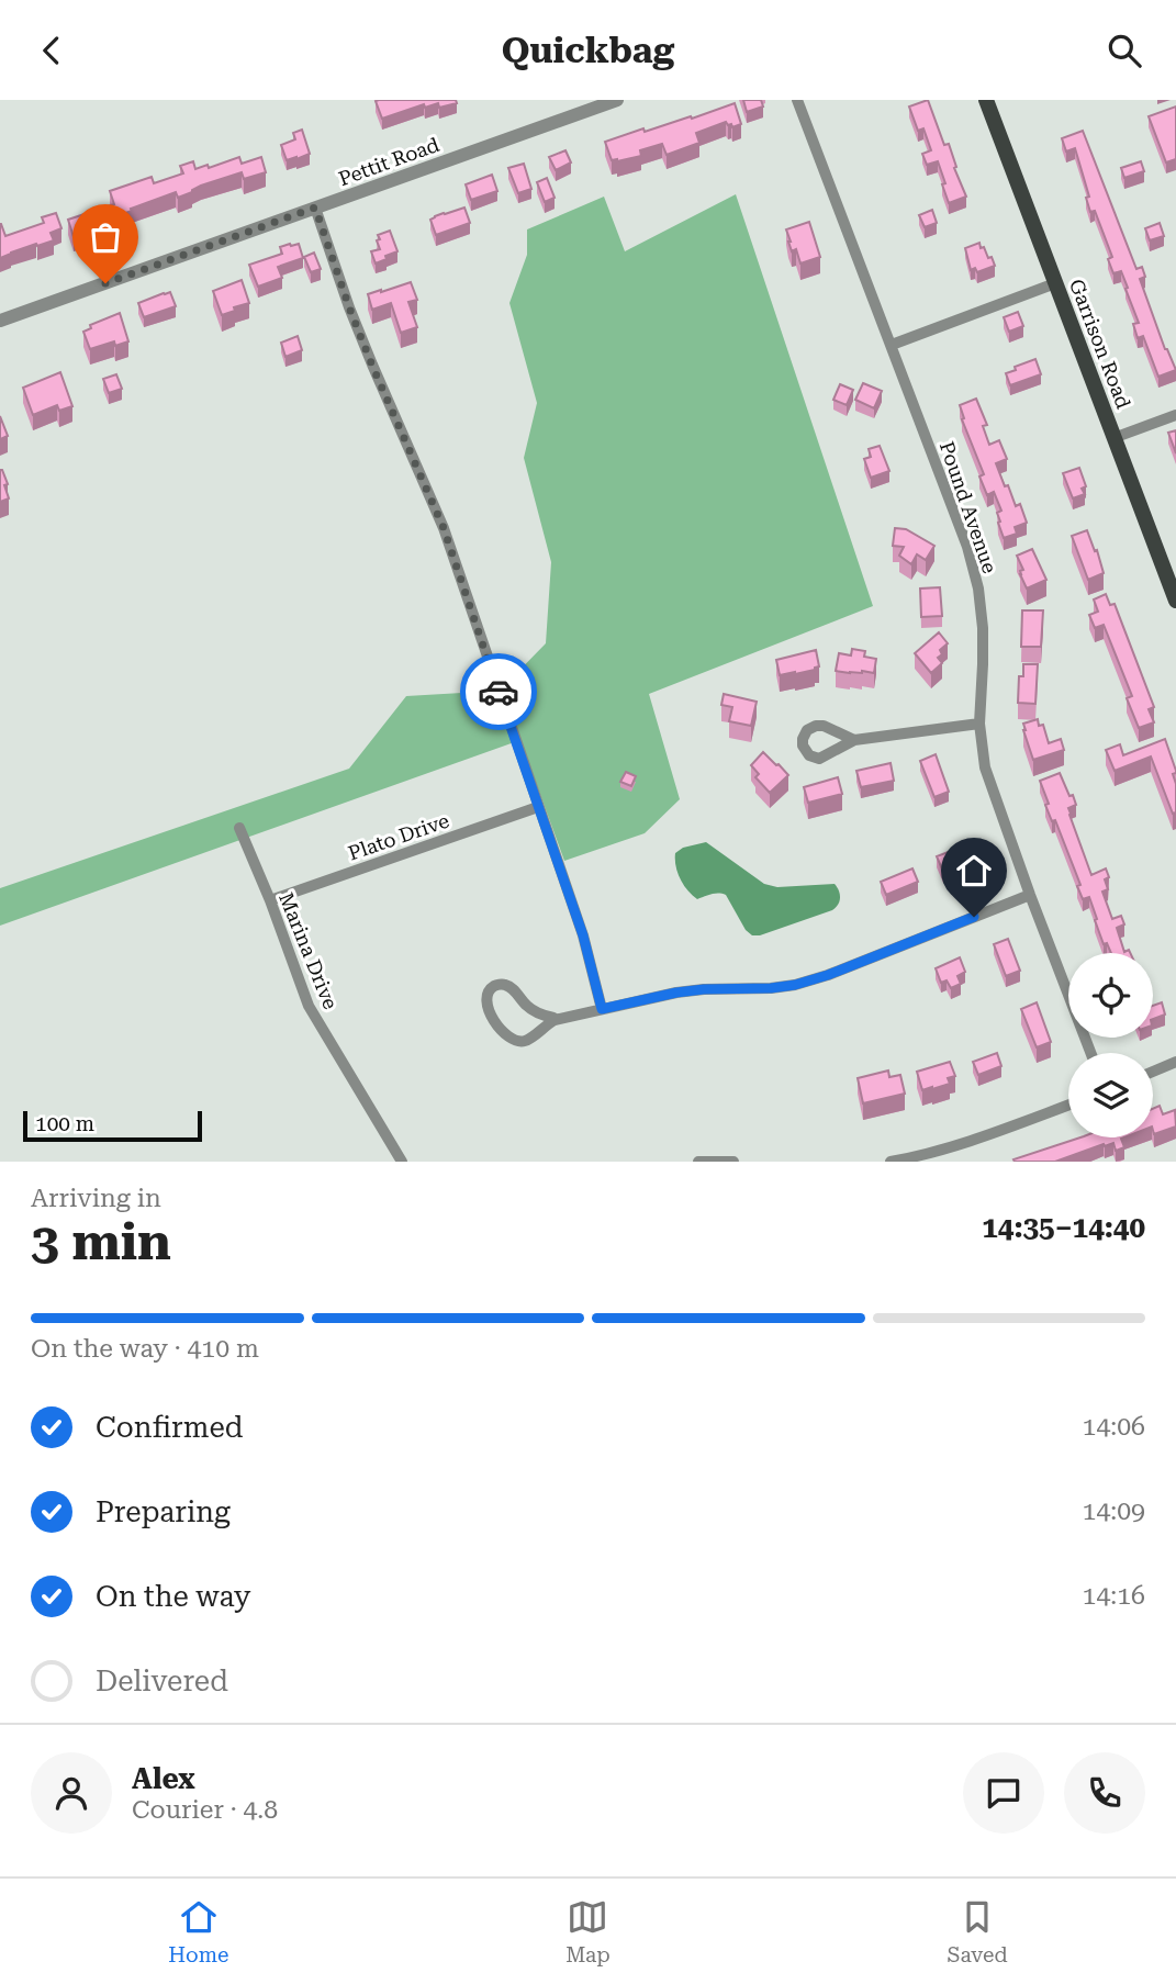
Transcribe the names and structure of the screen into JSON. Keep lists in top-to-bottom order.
{
  "streets": {
    "main road": ["Garrison Road"],
    "street": [
      "Pettit Road",
      "Pound Avenue",
      "Plato Drive",
      "Marina Drive"
    ]
  },
  "crossings": [
    ["Plato Drive", "Marina Drive"]
  ],
  "scale_bar": "100 m",
  "page": {
    "header": "Quickbag",
    "scale": "100 m",
    "heading": ["3 min", "Arriving in", "14:35–14:40"],
    "panel": ["Alex", "Courier · 4.8"],
    "bar": "On the way · 410 m",
    "list": [
      ["Confirmed", "14:06"],
      ["Preparing", "14:09"],
      ["On the way", "14:16"],
      "Delivered"
    ],
    "tabs": ["Home", "Map", "Saved"]
  }
}
